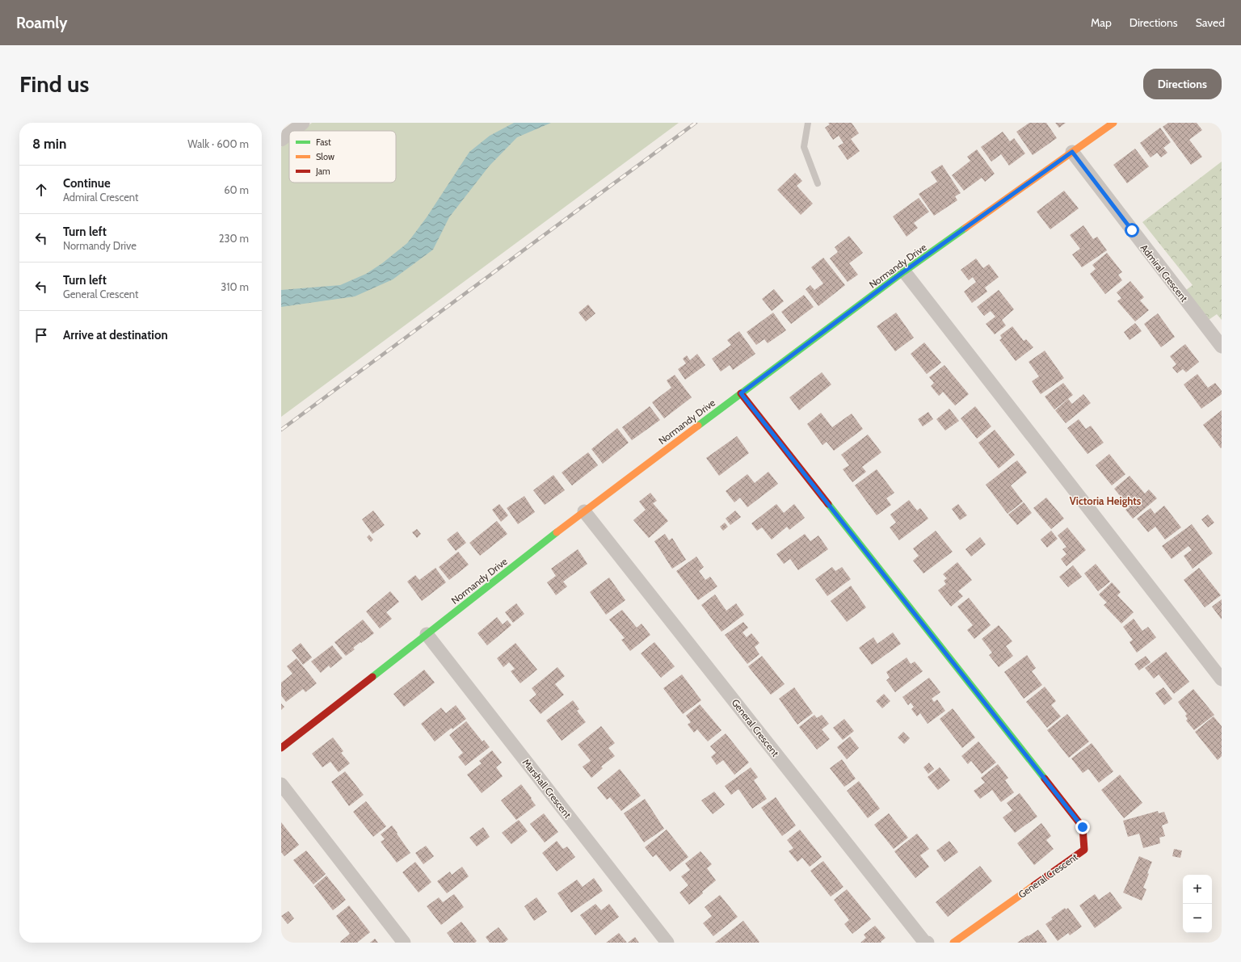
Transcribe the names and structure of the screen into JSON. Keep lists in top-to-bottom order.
{
  "streets": {
    "street": [
      "Normandy Drive",
      "Admiral Crescent",
      "General Crescent",
      "Marshall Crescent"
    ]
  },
  "crossings": [
    ["Normandy Drive", "Admiral Crescent"],
    ["Normandy Drive", "General Crescent"],
    ["Normandy Drive", "Marshall Crescent"]
  ],
  "districts": ["Victoria Heights"],
  "legend": ["Fast", "Slow", "Jam"],
  "page": {
    "header": "Roamly",
    "nav": ["Map", "Directions", "Saved"],
    "buttons": "Directions",
    "title": "Find us",
    "heading": ["8 min", "Walk · 600 m"],
    "list": [
      ["Continue", "Admiral Crescent", "60 m"],
      ["Turn left", "Normandy Drive", "230 m"],
      ["Turn left", "General Crescent", "310 m"],
      "Arrive at destination"
    ],
    "map_buttons": ["+", "−"]
  }
}
